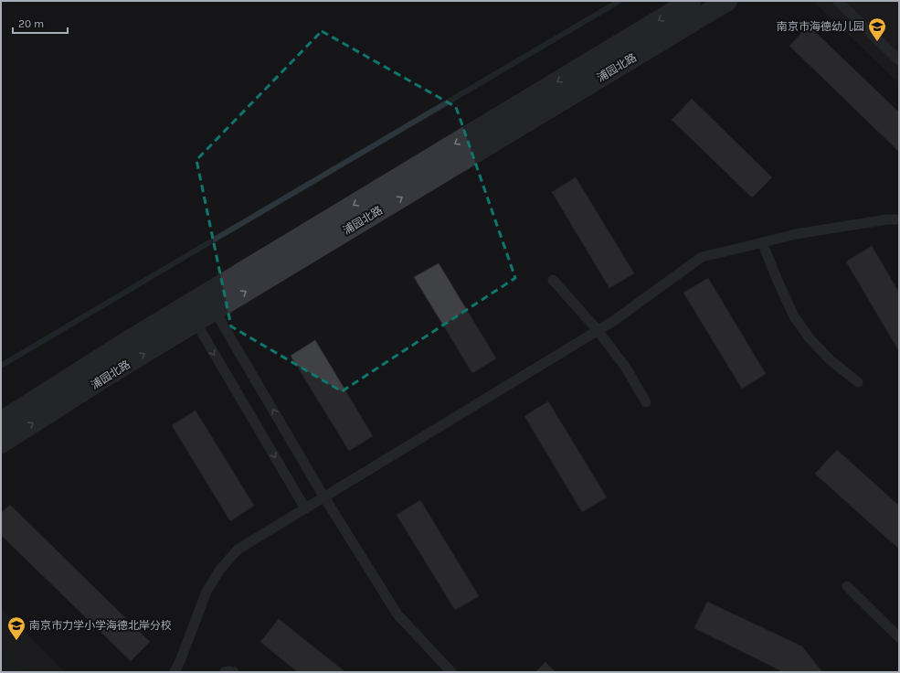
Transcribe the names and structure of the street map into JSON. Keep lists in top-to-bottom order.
{
  "streets": {
    "street": ["浦园北路"]
  },
  "places": {
    "school or university": ["南京市海德幼儿园", "南京市力学小学海德北岸分校"]
  },
  "scale_bar": "20 m"
}
